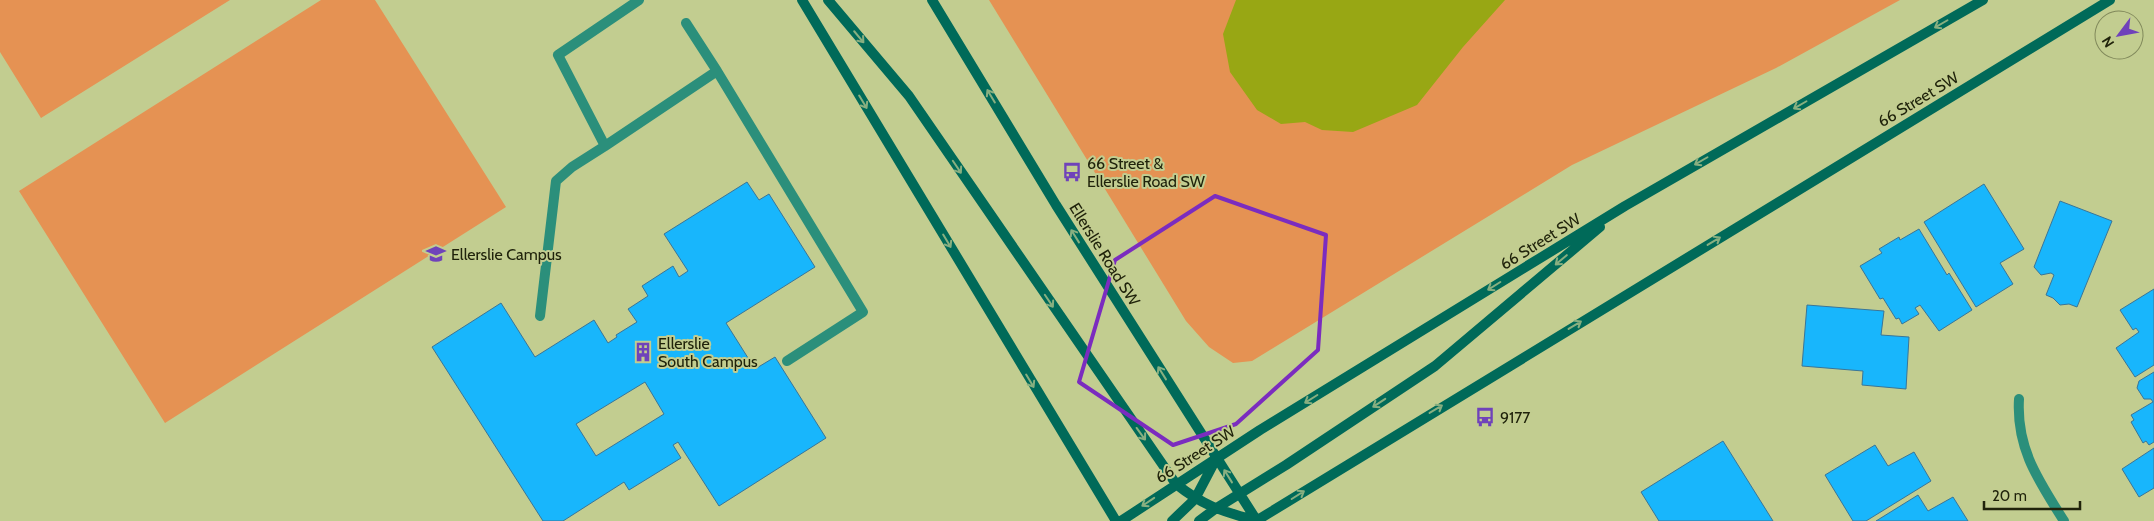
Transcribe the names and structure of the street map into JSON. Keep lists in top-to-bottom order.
{
  "streets": {
    "main road": ["66 Street SW", "Ellerslie Road SW"]
  },
  "crossings": [
    ["66 Street SW", "Ellerslie Road SW"]
  ],
  "places": {
    "bus stop": ["66 Street & Ellerslie Road SW", "9177"],
    "school or university": ["Ellerslie Campus"],
    "building": ["Ellerslie South Campus"]
  },
  "scale_bar": "20 m",
  "north": "bottom left"
}
